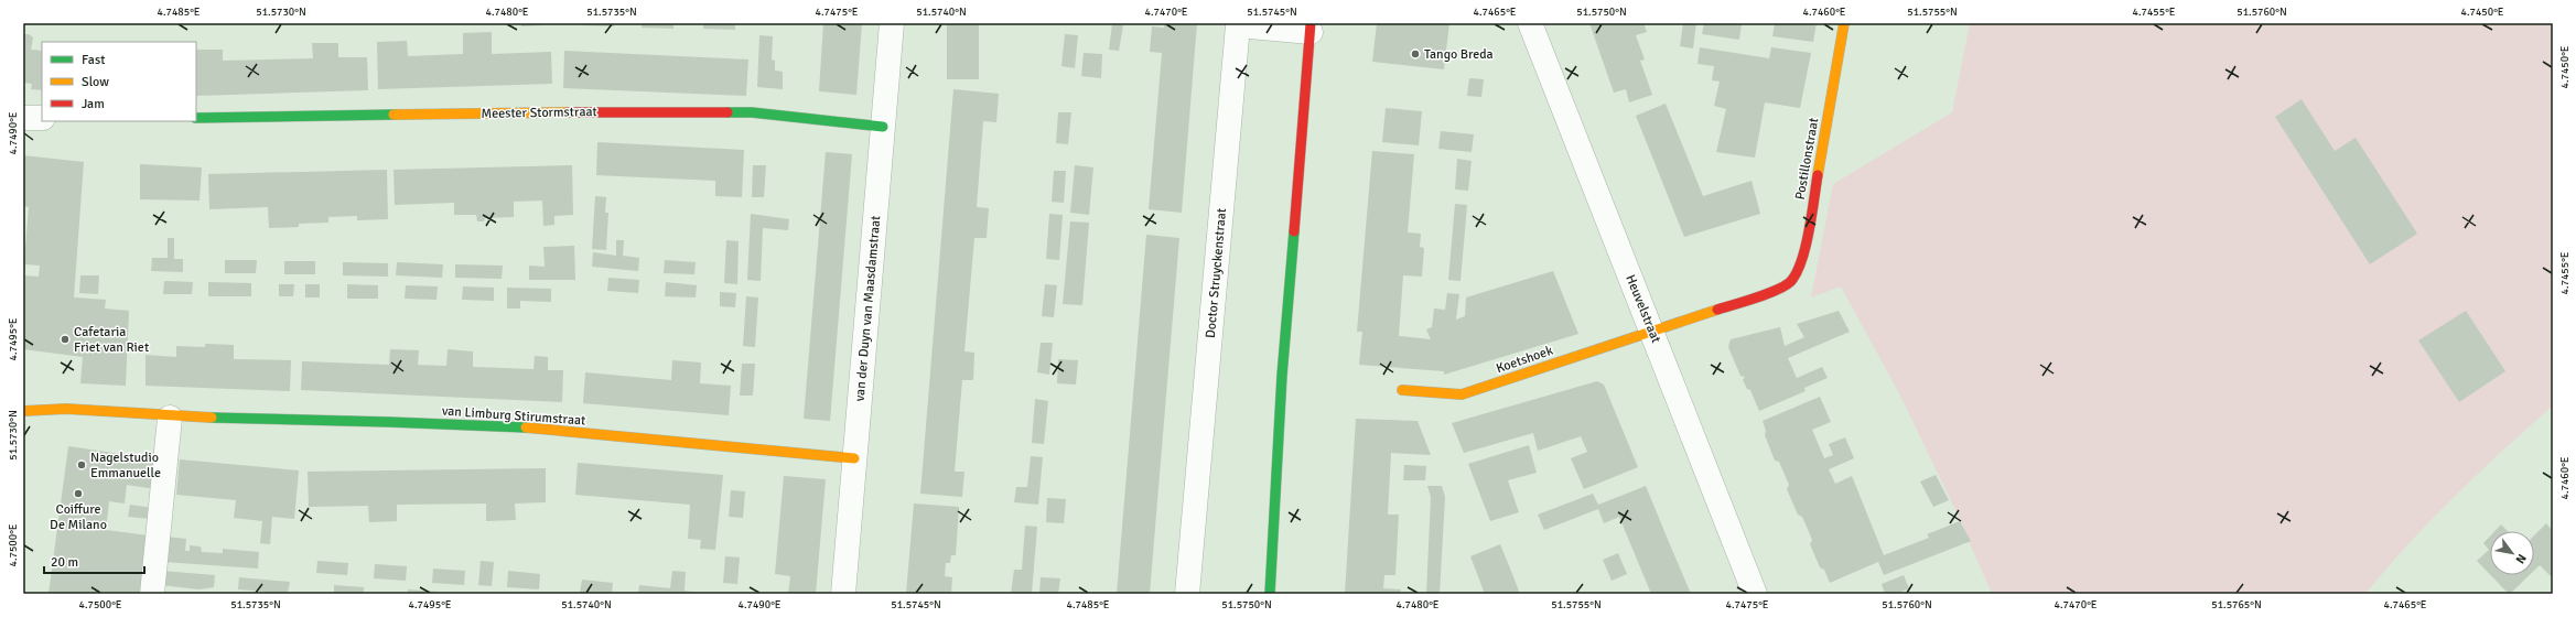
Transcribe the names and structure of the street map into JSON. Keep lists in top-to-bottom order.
{
  "streets": {
    "street": [
      "Meester Stormstraat",
      "Postillonstraat",
      "Doctor Struyckenstraat",
      "van der Duyn van Maasdamstraat",
      "Heuvelstraat",
      "Koetshoek",
      "van Limburg Stirumstraat"
    ]
  },
  "crossings": [
    ["Meester Stormstraat", "van der Duyn van Maasdamstraat"],
    ["Postillonstraat", "Heuvelstraat"],
    ["Postillonstraat", "Koetshoek"],
    ["van der Duyn van Maasdamstraat", "van Limburg Stirumstraat"],
    ["Heuvelstraat", "Koetshoek"]
  ],
  "places": [
    "Tango Breda",
    "Cafetaria Friet van Riet",
    "Nagelstudio Emmanuelle",
    "Coiffure De Milano"
  ],
  "legend": ["Fast", "Slow", "Jam"],
  "scale_bar": "20 m",
  "north": "bottom right",
  "coordinates": [
    "4.7485°E",
    "51.5730°N",
    "4.7480°E",
    "51.5735°N",
    "4.7475°E",
    "51.5740°N",
    "4.7470°E",
    "51.5745°N",
    "4.7465°E",
    "51.5750°N",
    "4.7460°E",
    "51.5755°N",
    "4.7455°E",
    "51.5760°N",
    "4.7450°E",
    "4.7490°E",
    "4.7495°E",
    "4.7500°E",
    "51.5765°N"
  ]
}
